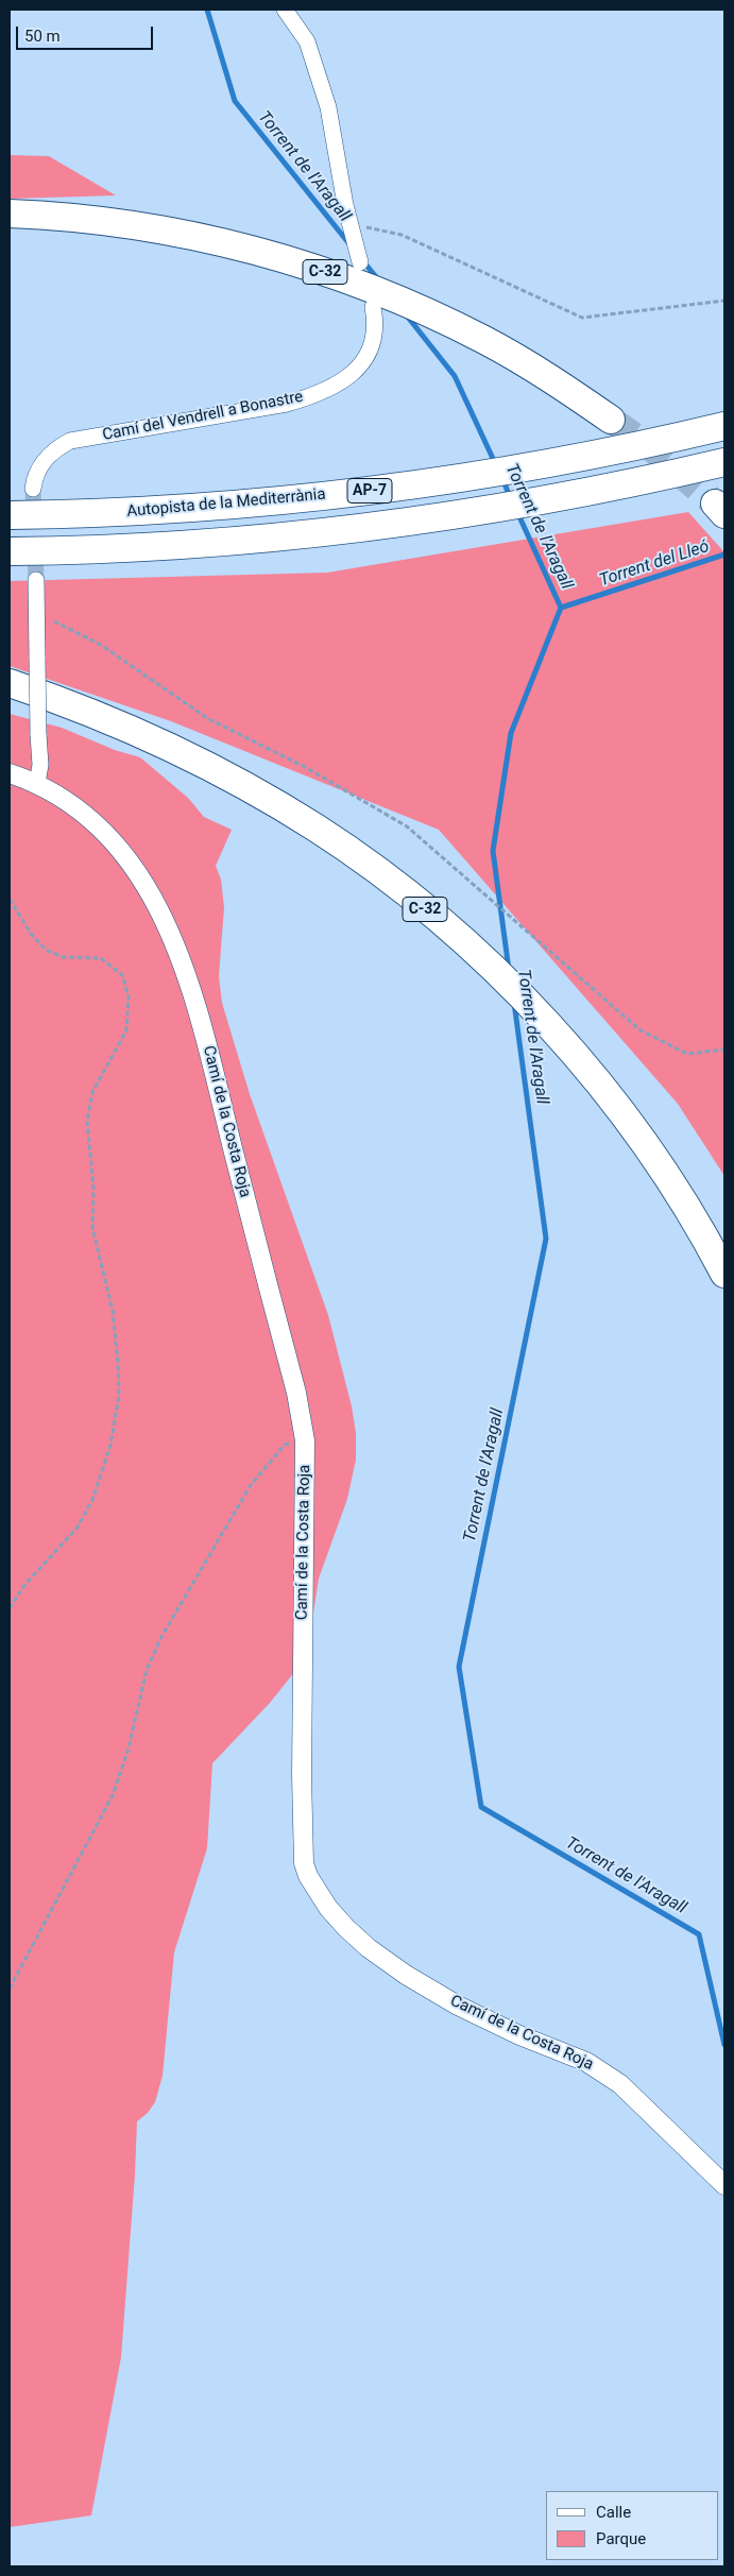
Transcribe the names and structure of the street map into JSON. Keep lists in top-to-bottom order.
{
  "streets": {
    "highway": ["C-32", "AP-7", "Autopista de la Mediterrània"],
    "street": ["Camí del Vendrell a Bonastre", "Camí de la Costa Roja"]
  },
  "water": ["Torrent de l'Aragall", "Torrent del Lleó"],
  "legend": ["Calle", "Parque"],
  "scale_bar": "50 m"
}
